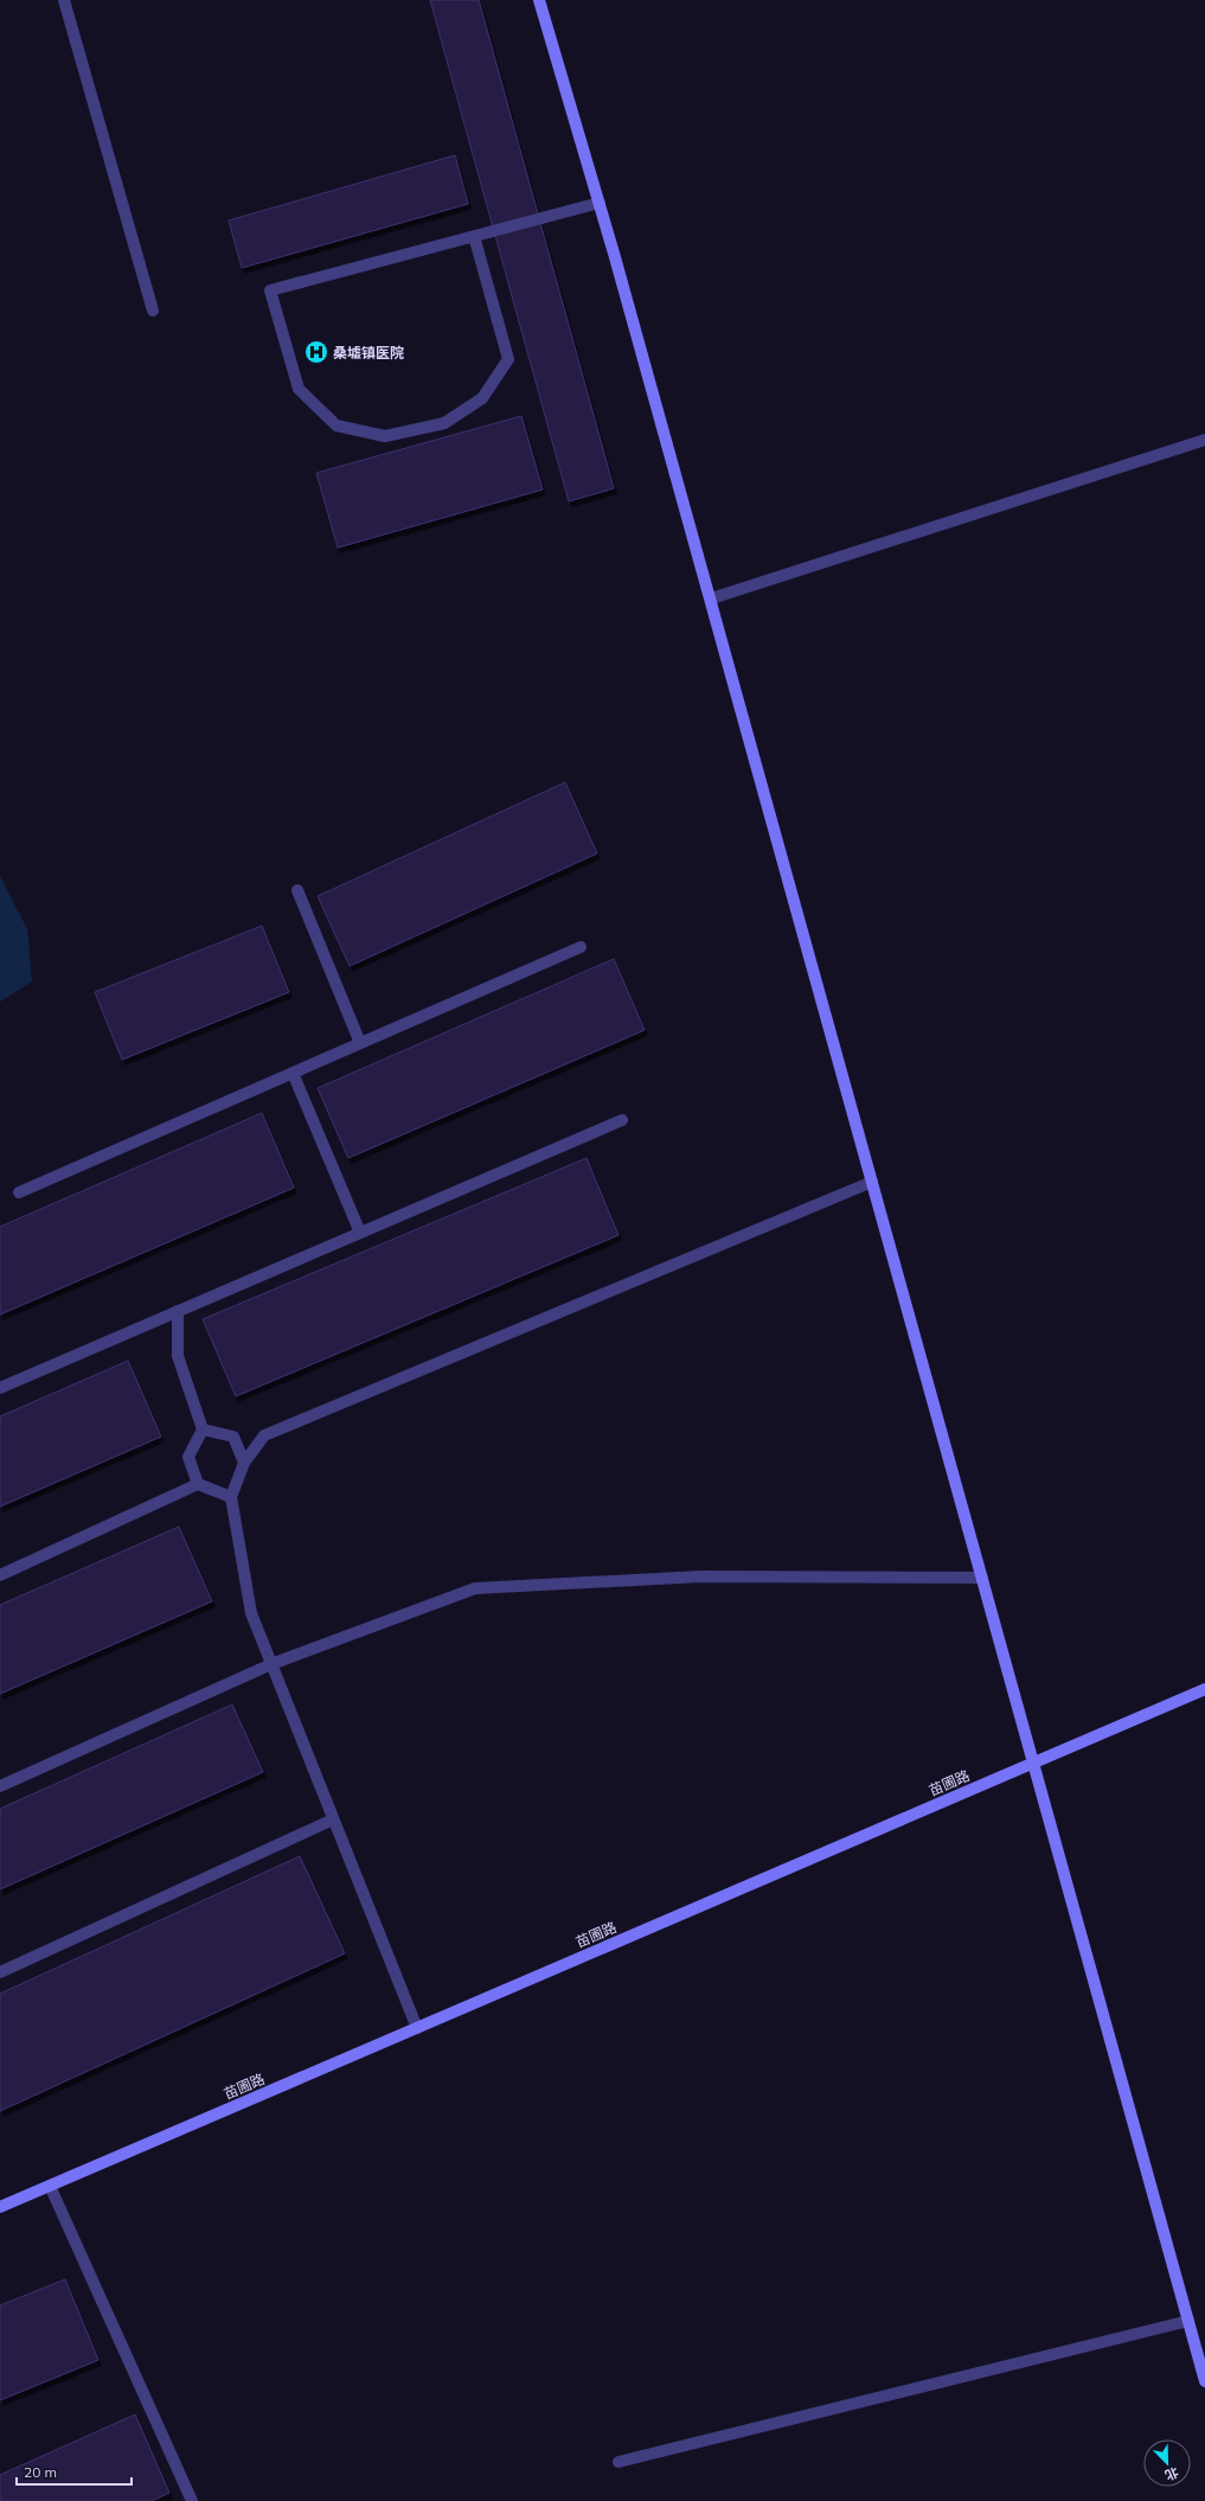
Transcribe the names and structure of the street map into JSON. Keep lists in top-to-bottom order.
{
  "streets": {
    "main road": ["苗圃路"]
  },
  "places": {
    "hospital": ["桑墟镇医院"]
  },
  "scale_bar": "20 m",
  "north": "bottom right"
}
